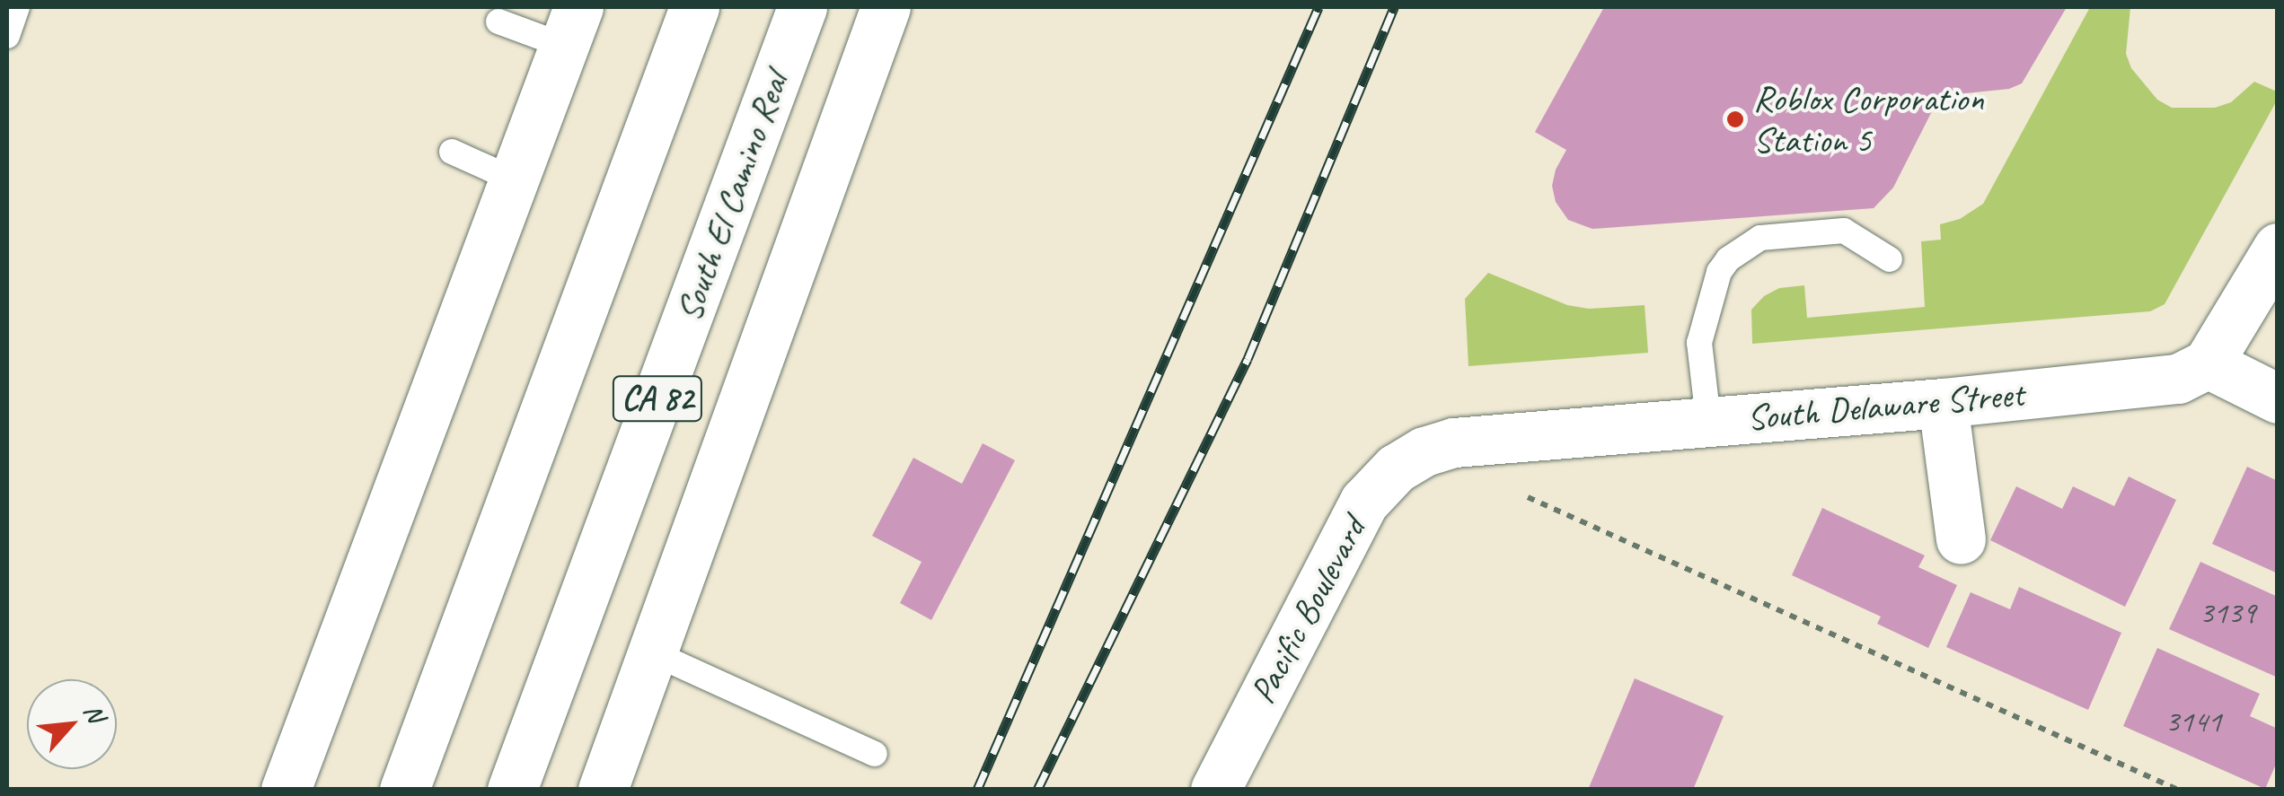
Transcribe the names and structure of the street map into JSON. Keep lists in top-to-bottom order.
{
  "streets": {
    "main road": [
      "South El Camino Real",
      "CA 82",
      "South Delaware Street",
      "Pacific Boulevard"
    ]
  },
  "crossings": [
    ["South Delaware Street", "Pacific Boulevard"]
  ],
  "places": ["Roblox Corporation Station 5"],
  "house_numbers": ["3139", "3141"],
  "north": "top right"
}
